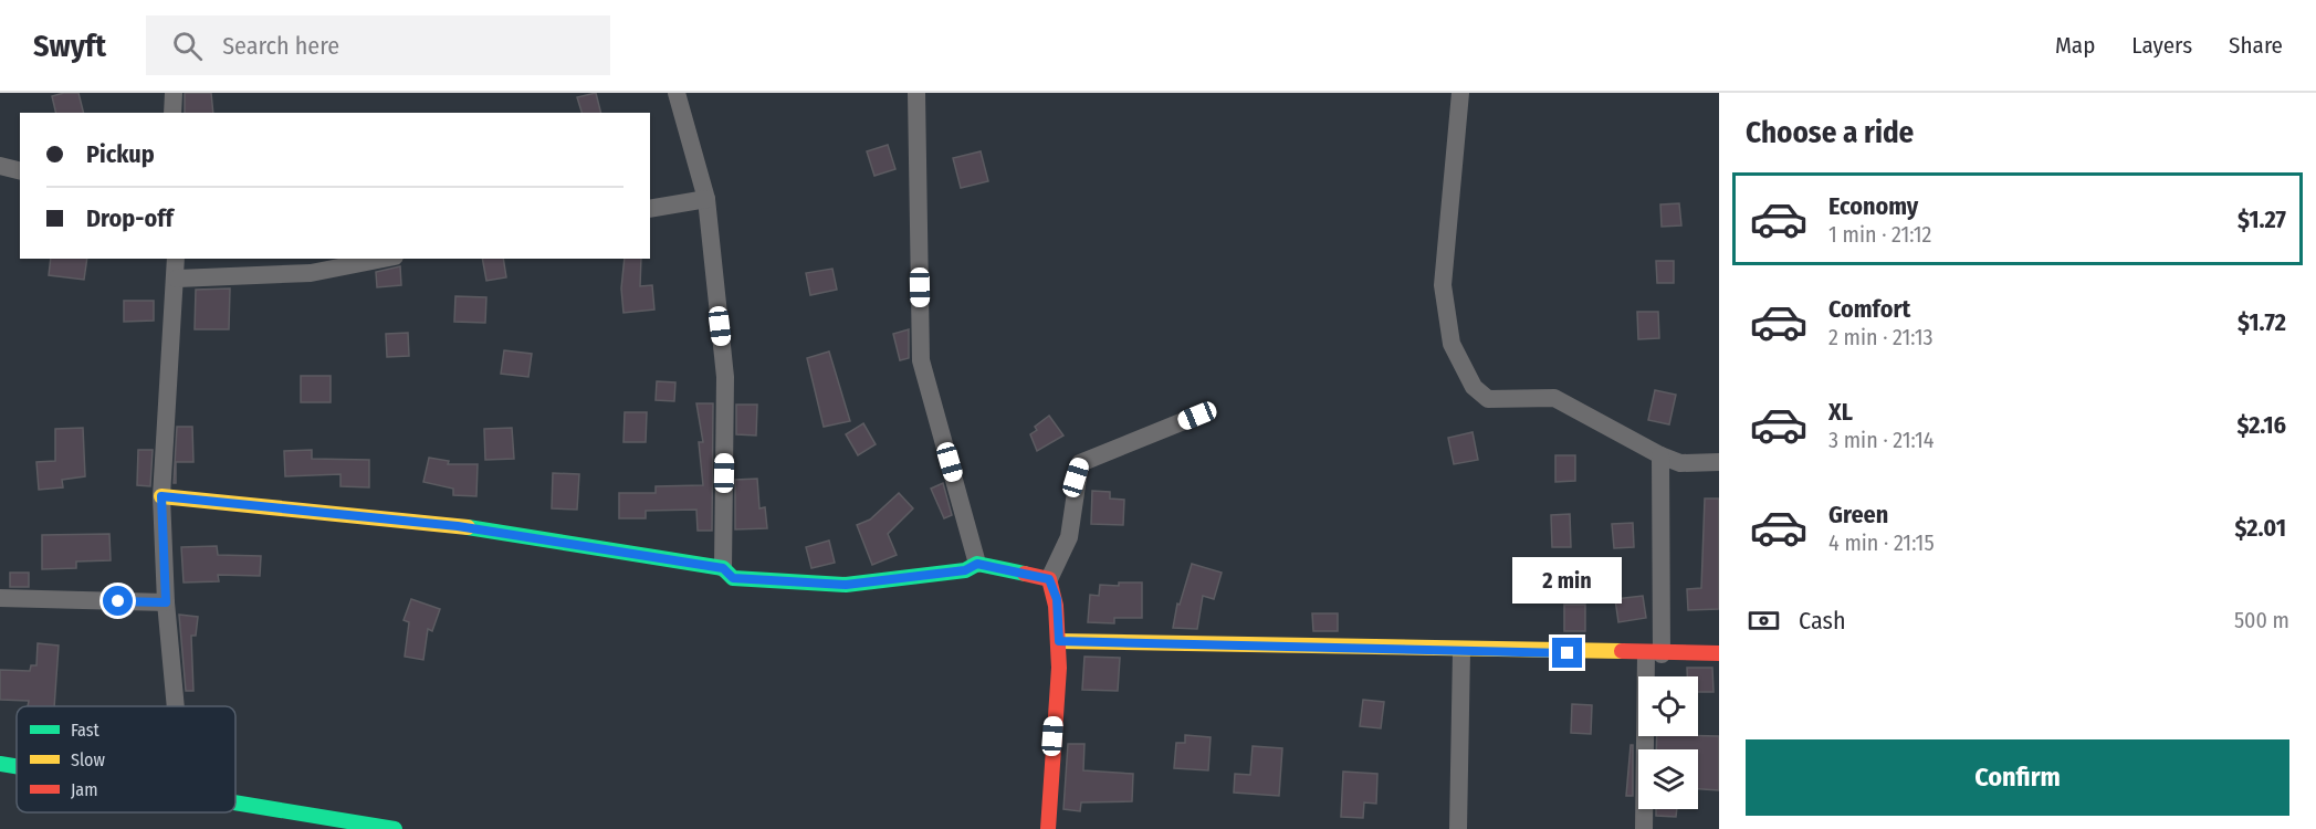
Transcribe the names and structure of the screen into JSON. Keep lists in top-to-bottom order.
{
  "legend": ["Fast", "Slow", "Jam"],
  "page": {
    "header": "Swyft",
    "search": "Search here",
    "nav": ["Map", "Layers", "Share"],
    "heading": "Choose a ride",
    "banner": ["Pickup", "Drop-off"],
    "list": [
      {
        "name": "Economy",
        "note": "1 min · 21:12",
        "value": "$1.27"
      },
      {
        "name": "Comfort",
        "note": "2 min · 21:13",
        "value": "$1.72"
      },
      {
        "name": "XL",
        "note": "3 min · 21:14",
        "value": "$2.16"
      },
      {
        "name": "Green",
        "note": "4 min · 21:15",
        "value": "$2.01"
      }
    ],
    "bubble": "2 min",
    "pay": ["Cash", "500 m"],
    "buttons": "Confirm"
  }
}
